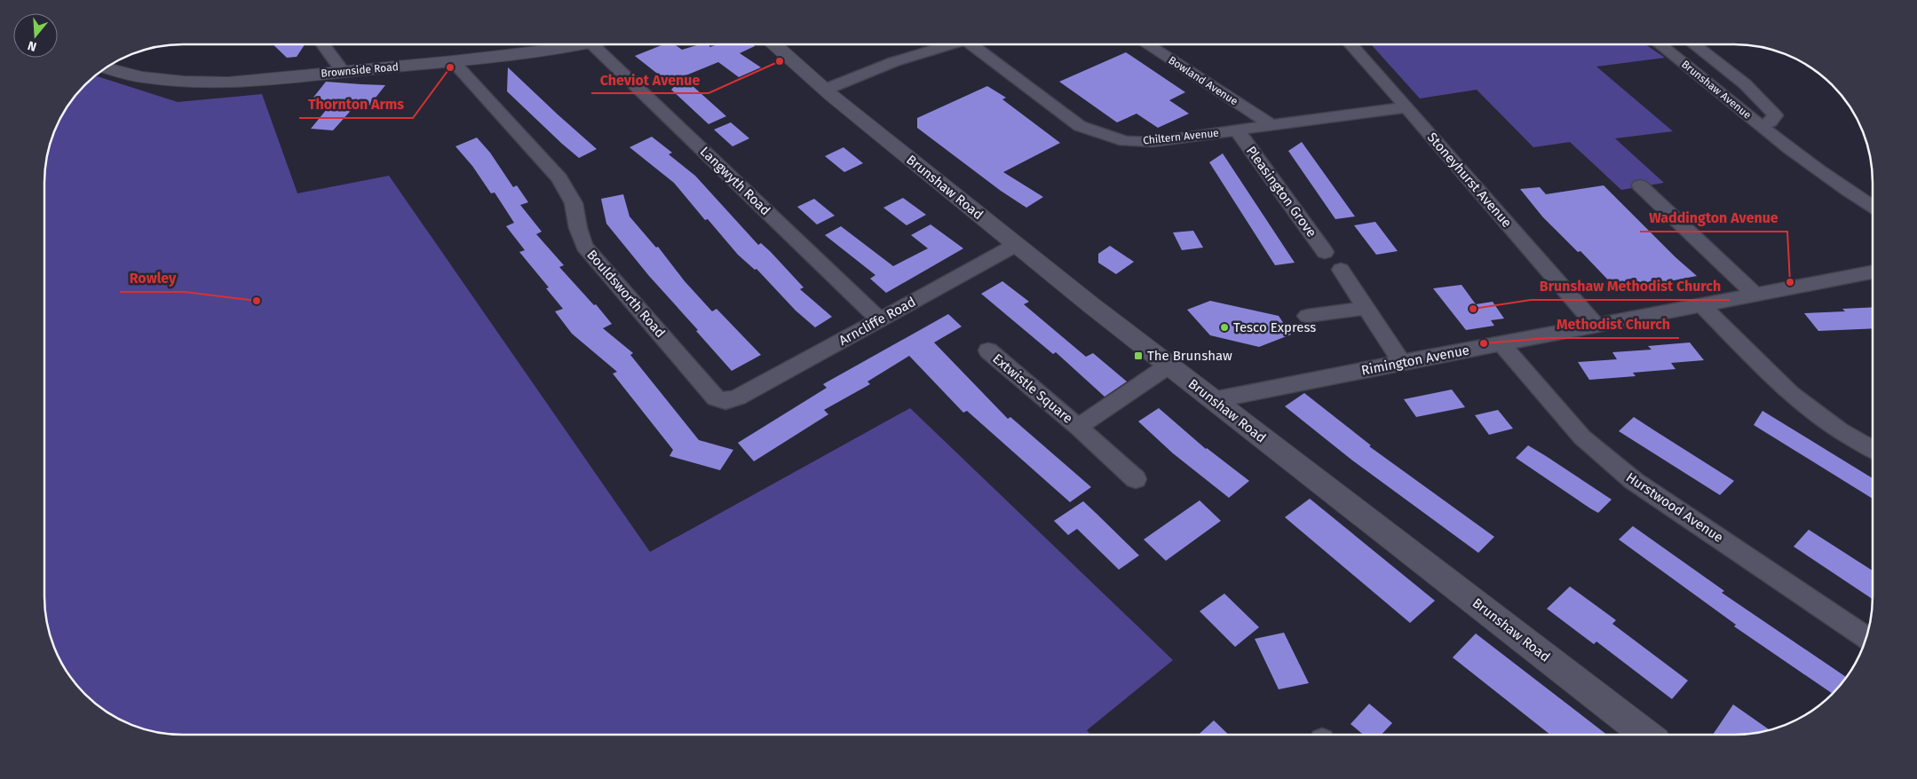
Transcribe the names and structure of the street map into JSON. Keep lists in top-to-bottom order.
{
  "streets": {
    "street": [
      "Brownside Road",
      "Bowland Avenue",
      "Brunshaw Avenue",
      "Chiltern Avenue",
      "Stoneyhurst Avenue",
      "Langwyth Road",
      "Brunshaw Road",
      "Pleasington Grove",
      "Bouldsworth Road",
      "Arncliffe Road",
      "Rimington Avenue",
      "Extwistle Square",
      "Hurstwood Avenue"
    ]
  },
  "crossings": [
    ["Brownside Road", "Bouldsworth Road"],
    ["Bowland Avenue", "Chiltern Avenue"],
    ["Chiltern Avenue", "Stoneyhurst Avenue"],
    ["Chiltern Avenue", "Pleasington Grove"],
    ["Stoneyhurst Avenue", "Rimington Avenue"],
    ["Langwyth Road", "Arncliffe Road"],
    ["Brunshaw Road", "Arncliffe Road"],
    ["Brunshaw Road", "Rimington Avenue"],
    ["Brunshaw Road", "Extwistle Square"],
    ["Bouldsworth Road", "Arncliffe Road"],
    ["Rimington Avenue", "Hurstwood Avenue"]
  ],
  "places": {
    "other": [
      "Cheviot Avenue",
      "Thornton Arms",
      "Waddington Avenue",
      "Rowley",
      "Brunshaw Methodist Church",
      "Tesco Express",
      "Methodist Church"
    ],
    "transit": ["The Brunshaw"]
  },
  "north": "bottom"
}
